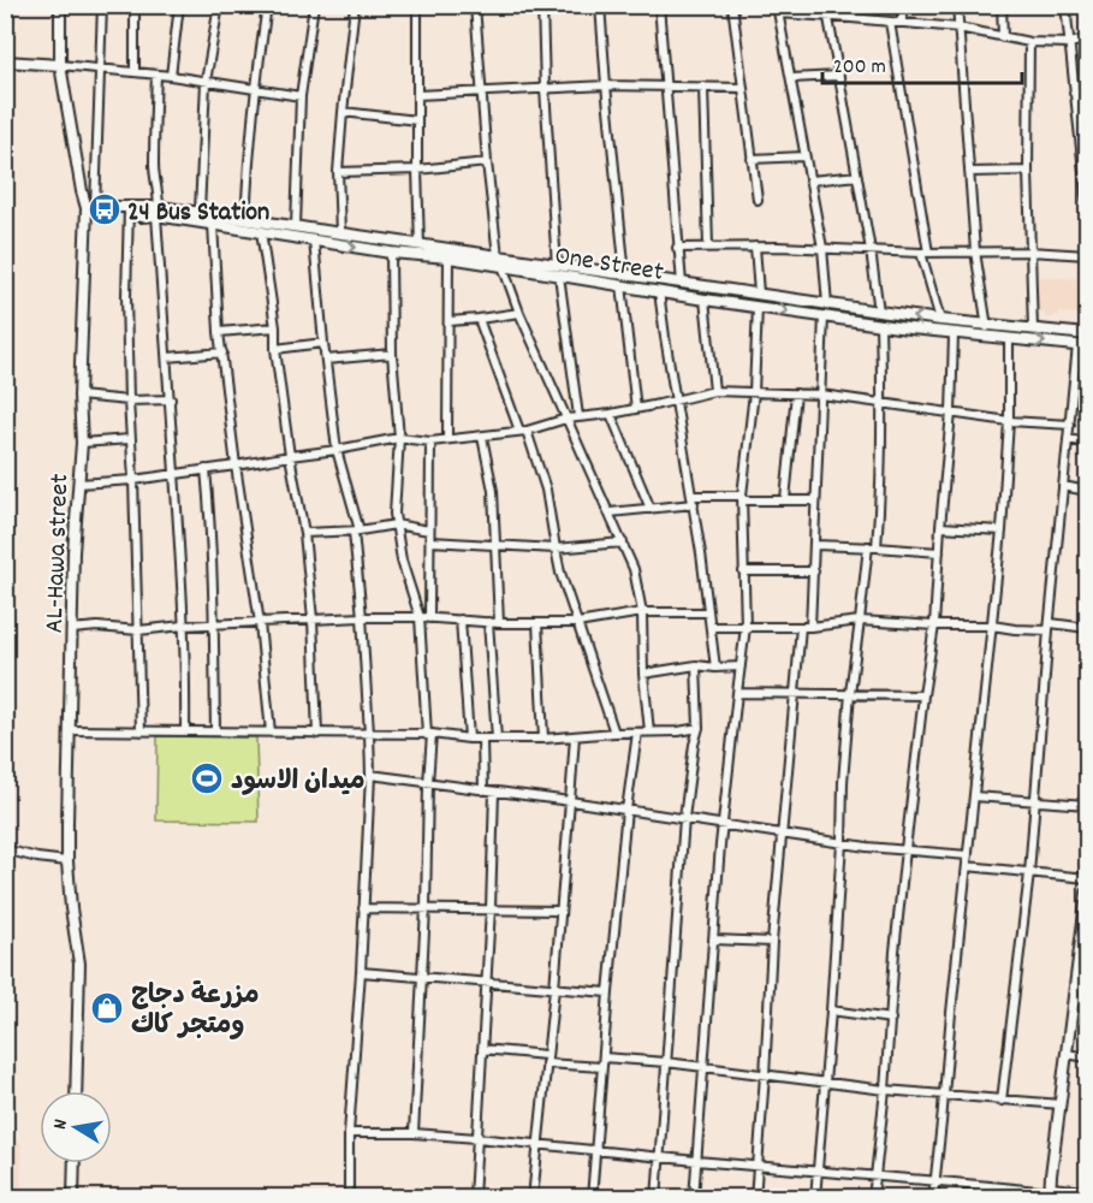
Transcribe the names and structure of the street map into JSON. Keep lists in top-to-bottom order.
{
  "streets": {
    "street": ["One Street", "AL-Hawa street"]
  },
  "crossings": [
    ["One Street", "AL-Hawa street"]
  ],
  "places": {
    "bus stop": ["24 Bus Station"],
    "sports": ["ميدان الاسود"],
    "shop": ["مزرعة دجاج ومتجر كاك"]
  },
  "scale_bar": "200 m",
  "north": "left"
}
